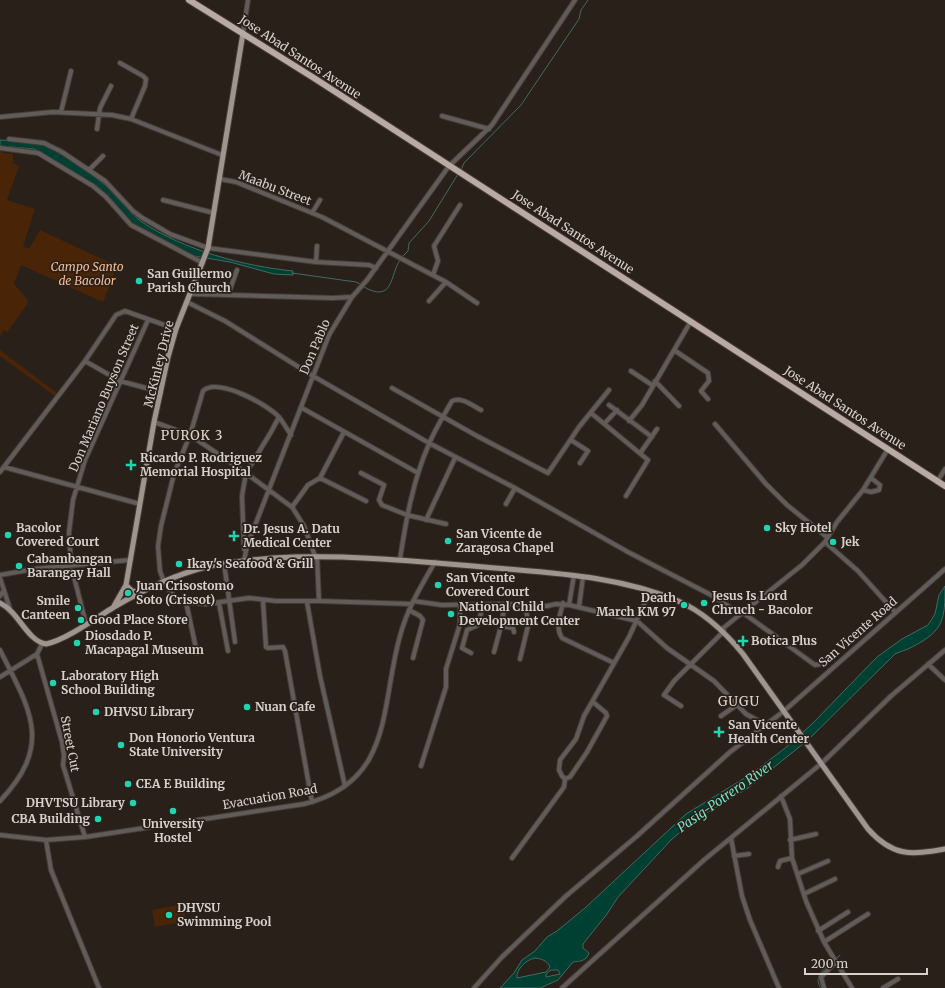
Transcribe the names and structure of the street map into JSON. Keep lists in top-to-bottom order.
{
  "streets": {
    "highway": ["Jose Abad Santos Avenue"],
    "main road": ["McKinley Drive"],
    "street": [
      "Maabu Street",
      "Don Pablo",
      "Don Mariano Buyson Street",
      "San Vicente Road",
      "Street Cut",
      "Evacuation Road"
    ]
  },
  "crossings": [
    ["Jose Abad Santos Avenue", "Don Pablo"],
    ["Jose Abad Santos Avenue", "McKinley Drive"],
    ["Maabu Street", "Don Pablo"],
    ["Maabu Street", "McKinley Drive"],
    ["Street Cut", "Evacuation Road"]
  ],
  "districts": ["PUROK 3", "GUGU"],
  "water": ["Pasig-Potrero River"],
  "parks": ["Campo Santo de Bacolor"],
  "places": {
    "other": [
      "San Guillermo Parish Church",
      "Sky Hotel",
      "Bacolor Covered Court",
      "San Vicente de Zaragosa Chapel",
      "Jek",
      "Ikay's Seafood & Grill",
      "Cabambangan Barangay Hall",
      "San Vicente Covered Court",
      "Juan Crisostomo Soto (Crissot)",
      "Jesus Is Lord Chruch - Bacolor",
      "Death March KM 97",
      "Smile Canteen",
      "National Child Development Center",
      "Good Place Store",
      "Diosdado P. Macapagal Museum",
      "Laboratory High School Building",
      "Nuan Cafe",
      "DHVSU Library",
      "Don Honorio Ventura State University",
      "CEA E Building",
      "DHVTSU Library",
      "University Hostel",
      "CBA Building",
      "DHVSU Swimming Pool"
    ],
    "health": [
      "Ricardo P. Rodriguez Memorial Hospital",
      "Dr. Jesus A. Datu Medical Center",
      "Botica Plus",
      "San Vicente Health Center"
    ]
  },
  "scale_bar": "200 m"
}
